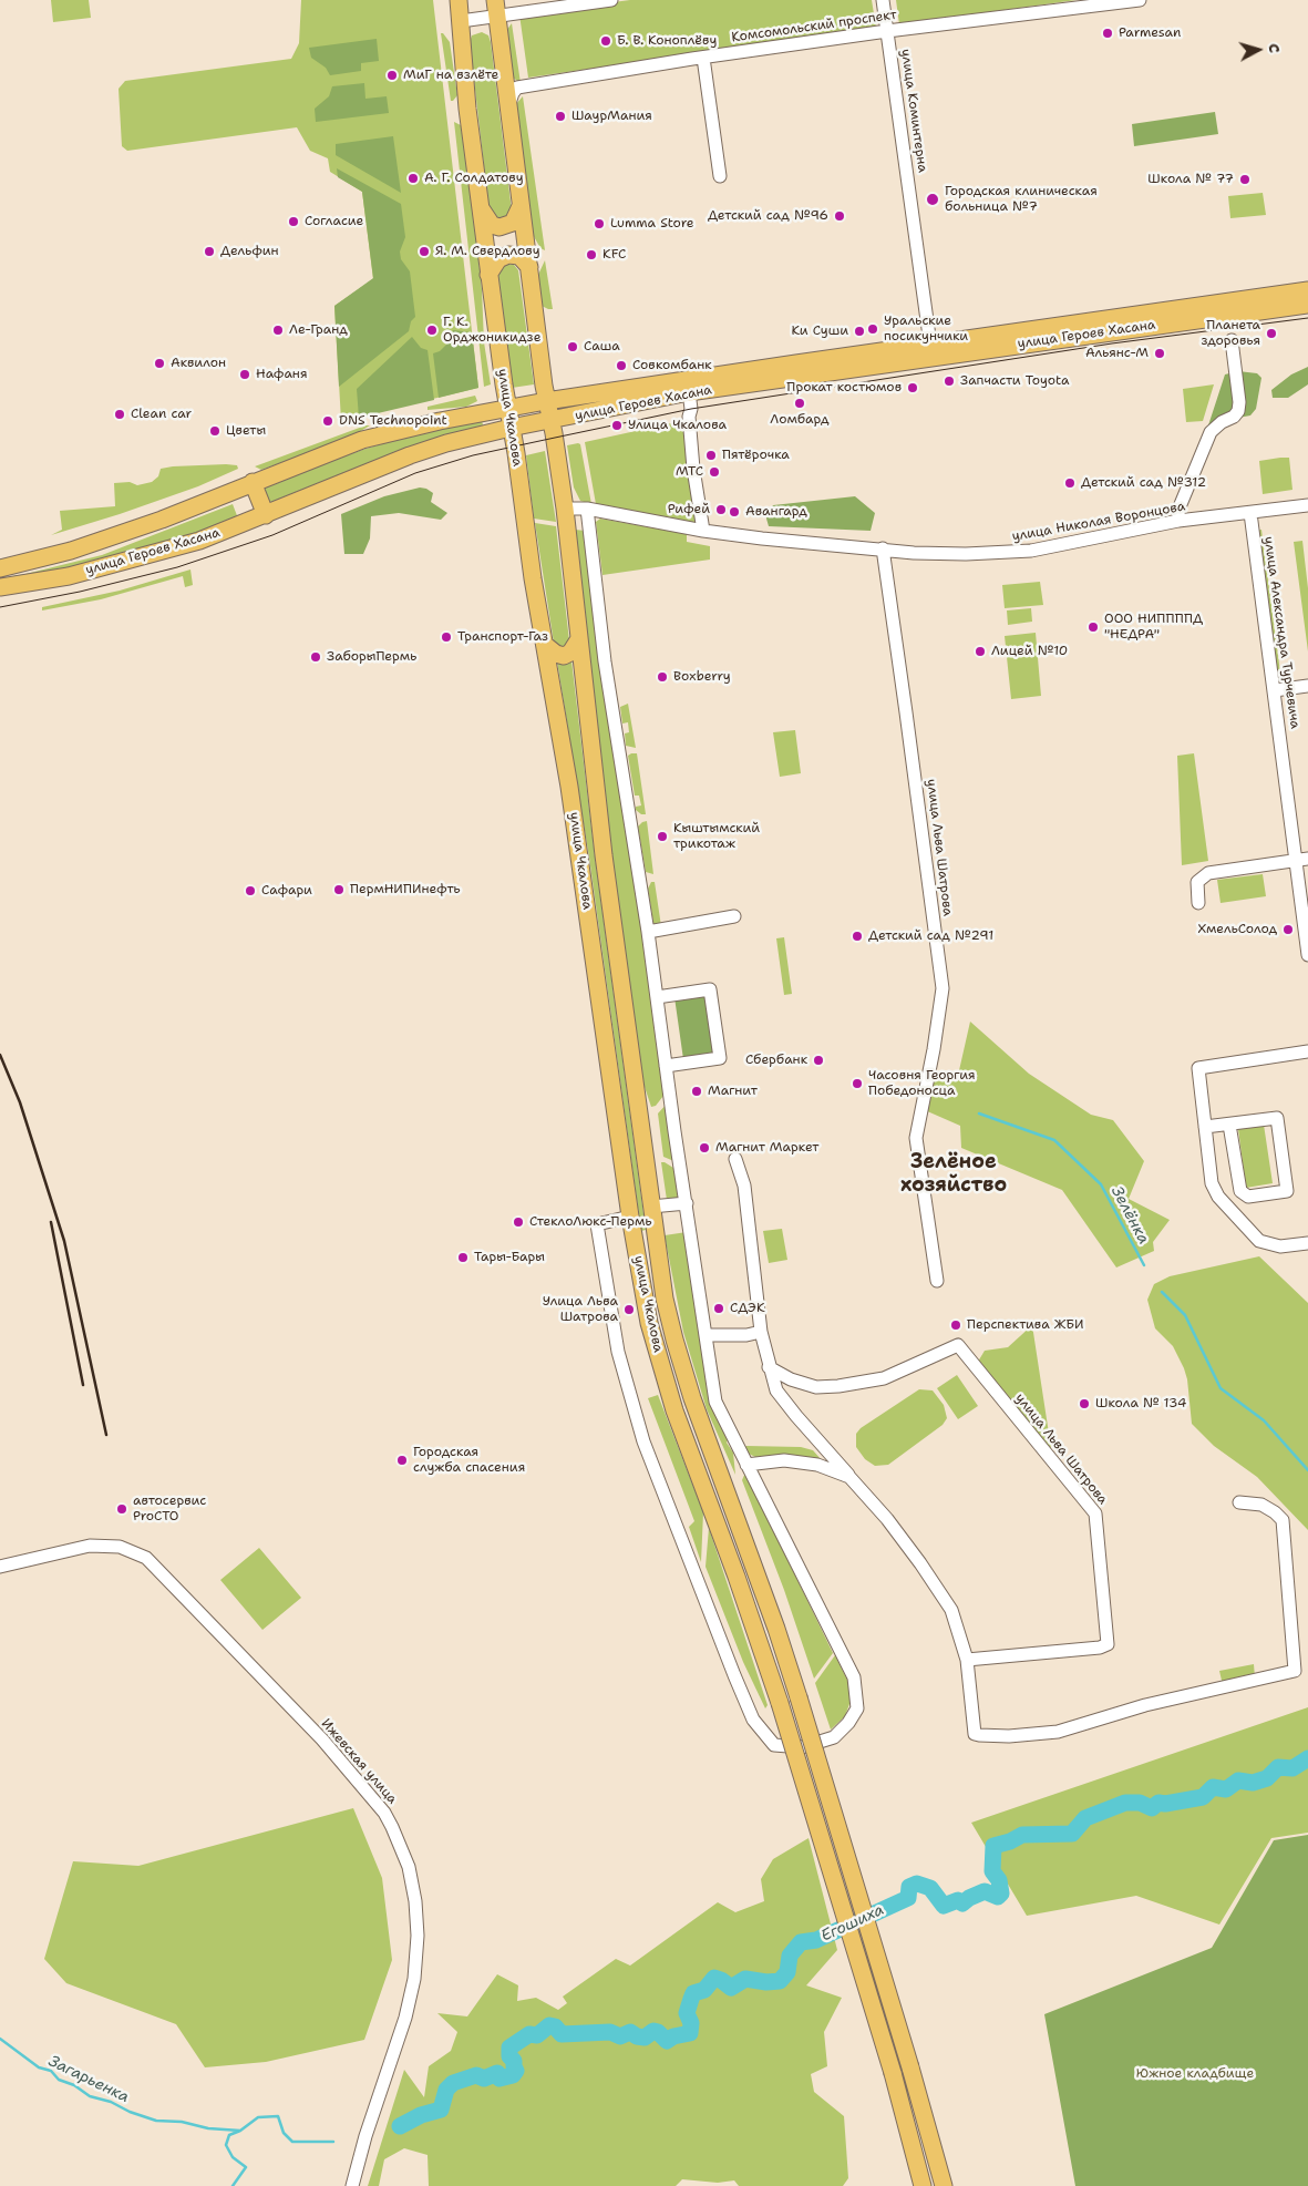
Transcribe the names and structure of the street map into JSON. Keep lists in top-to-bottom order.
{
  "streets": {
    "main road": ["улица Героев Хасана", "улица Чкалова"],
    "street": [
      "Комсомольский проспект",
      "улица Коминтерна",
      "улица Николая Воронцова",
      "улица Александра Турчевича",
      "улица Льва Шатрова",
      "Ижевская улица"
    ]
  },
  "crossings": [
    ["Комсомольский проспект", "улица Коминтерна"],
    ["Комсомольский проспект", "улица Чкалова"],
    ["улица Коминтерна", "улица Героев Хасана"],
    ["улица Героев Хасана", "улица Чкалова"],
    ["улица Чкалова", "улица Николая Воронцова"],
    ["улица Николая Воронцова", "улица Александра Турчевича"],
    ["улица Николая Воронцова", "улица Льва Шатрова"]
  ],
  "districts": ["Зелёное хозяйство"],
  "water": ["Зелёнка", "Егошиха", "Загарьенка"],
  "parks": ["Южное кладбище"],
  "places": [
    "Parmesan",
    "Б. В. Коноплёву",
    "МиГ на взлёте",
    "ШаурМания",
    "А. Г. Солдатову",
    "Школа № 77",
    "Городская клиническая больница №7",
    "Детский сад №96",
    "Согласие",
    "Lumma Store",
    "Дельфин",
    "Я. М. Свердлову",
    "KFC",
    "Уральские посикунчики",
    "Ле-Гранд",
    "Г. К. Орджоникидзе",
    "Ки Суши",
    "Планета здоровья",
    "Саша",
    "Альянс-М",
    "Аквилон",
    "Совкомбанк",
    "Нафаня",
    "Запчасти Toyota",
    "Прокат костюмов",
    "Ломбард",
    "Clean car",
    "DNS Technopoint",
    "Улица Чкалова",
    "Цветы",
    "Пятёрочка",
    "МТС",
    "Детский сад №312",
    "Рифей",
    "Авангард",
    "ООО НИППППД \"НЕДРА\"",
    "Транспорт-Газ",
    "Лицей №10",
    "ЗаборыПермь",
    "Boxberry",
    "Кыштымский трикотаж",
    "ПермНИПИнефть",
    "Сафари",
    "ХмельСолод",
    "Детский сад №291",
    "Сбербанк",
    "Часовня Георгия Победоносца",
    "Магнит",
    "Магнит Маркет",
    "СтеклоЛюкс-Пермь",
    "Тары-Бары",
    "СДЭК",
    "Улица Льва Шатрова",
    "Перспектива ЖБИ",
    "Школа № 134",
    "Городская служба спасения",
    "автосервис ProСТО"
  ],
  "north": "right"
}
